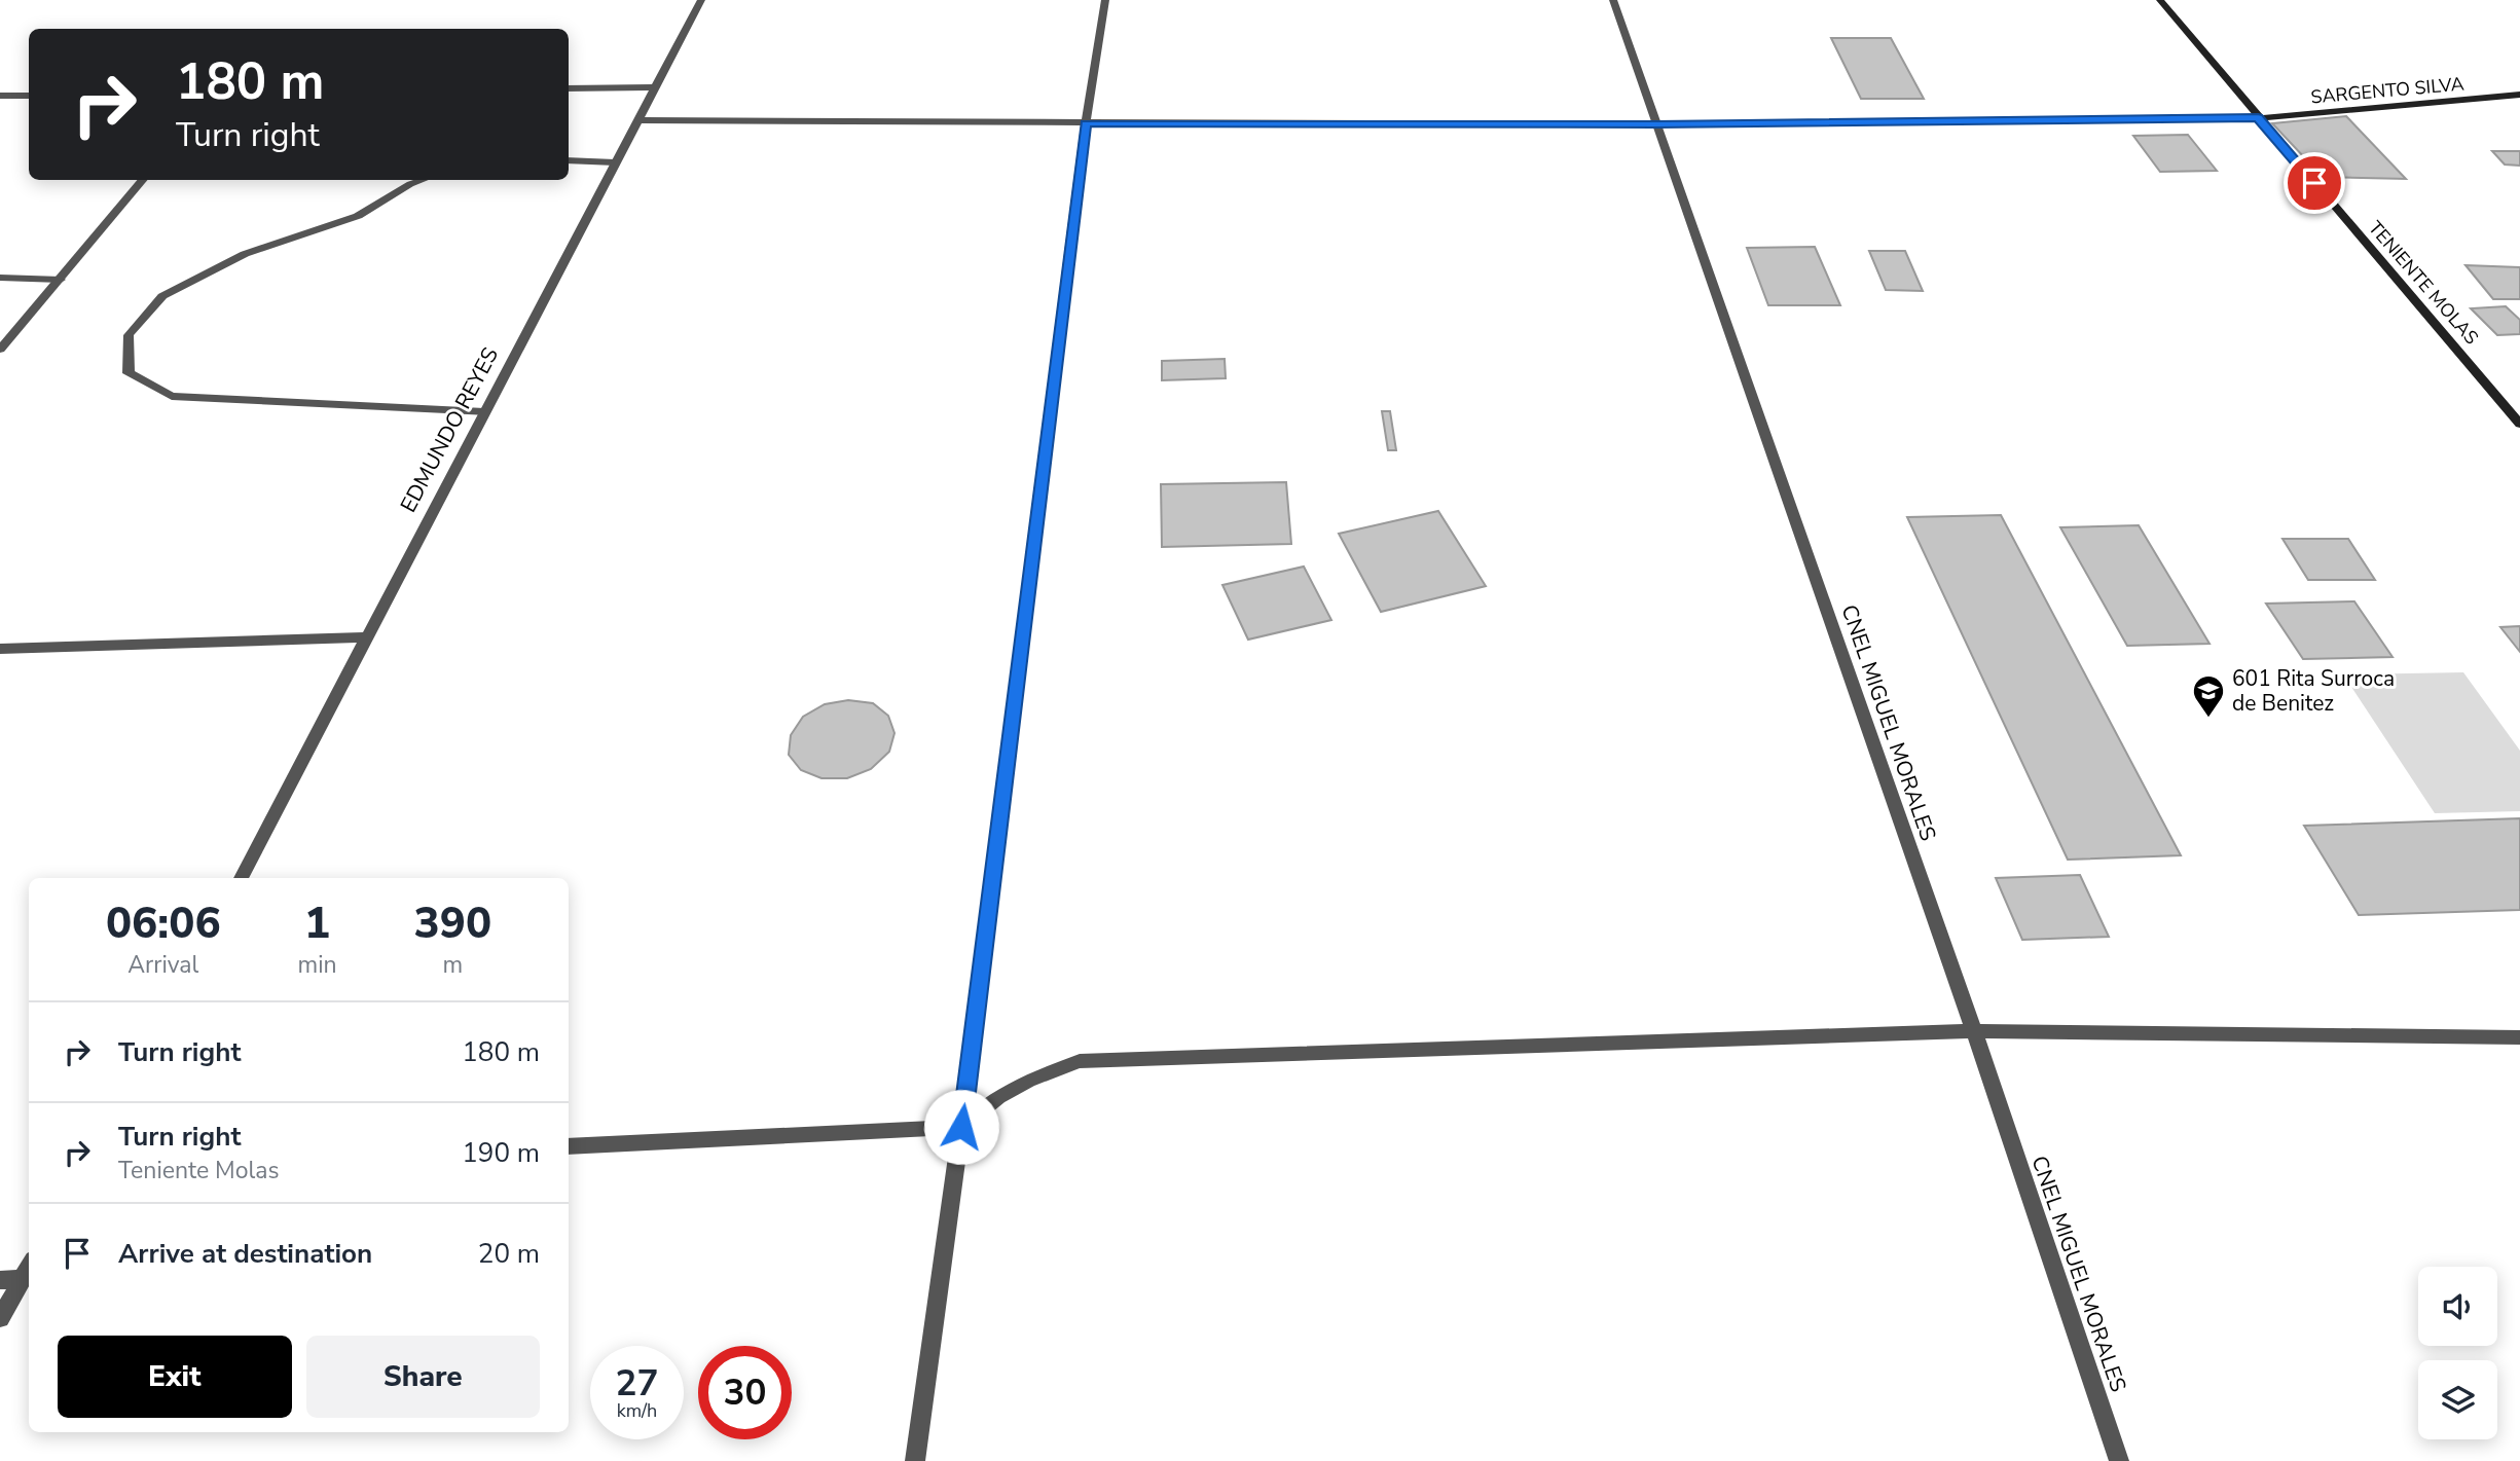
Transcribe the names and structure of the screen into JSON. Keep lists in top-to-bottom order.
{
  "streets": {
    "street": [
      "SARGENTO SILVA",
      "TENIENTE MOLAS",
      "EDMUNDO REYES",
      "CNEL MIGUEL MORALES"
    ]
  },
  "crossings": [
    ["SARGENTO SILVA", "TENIENTE MOLAS"]
  ],
  "places": {
    "school or university": ["601 Rita Surroca de Benitez"]
  },
  "page": {
    "turn": ["180 m", "Turn right"],
    "eta": [
      "06:06",
      "Arrival",
      "1",
      "min",
      "390",
      "m"
    ],
    "list": [
      {
        "name": "Turn right",
        "value": "180 m"
      },
      {
        "name": "Turn right",
        "note": "Teniente Molas",
        "value": "190 m"
      },
      {
        "name": "Arrive at destination",
        "value": "20 m"
      }
    ],
    "buttons": ["Exit", "Share"],
    "speed": "27 km/h",
    "limit": "30"
  }
}
